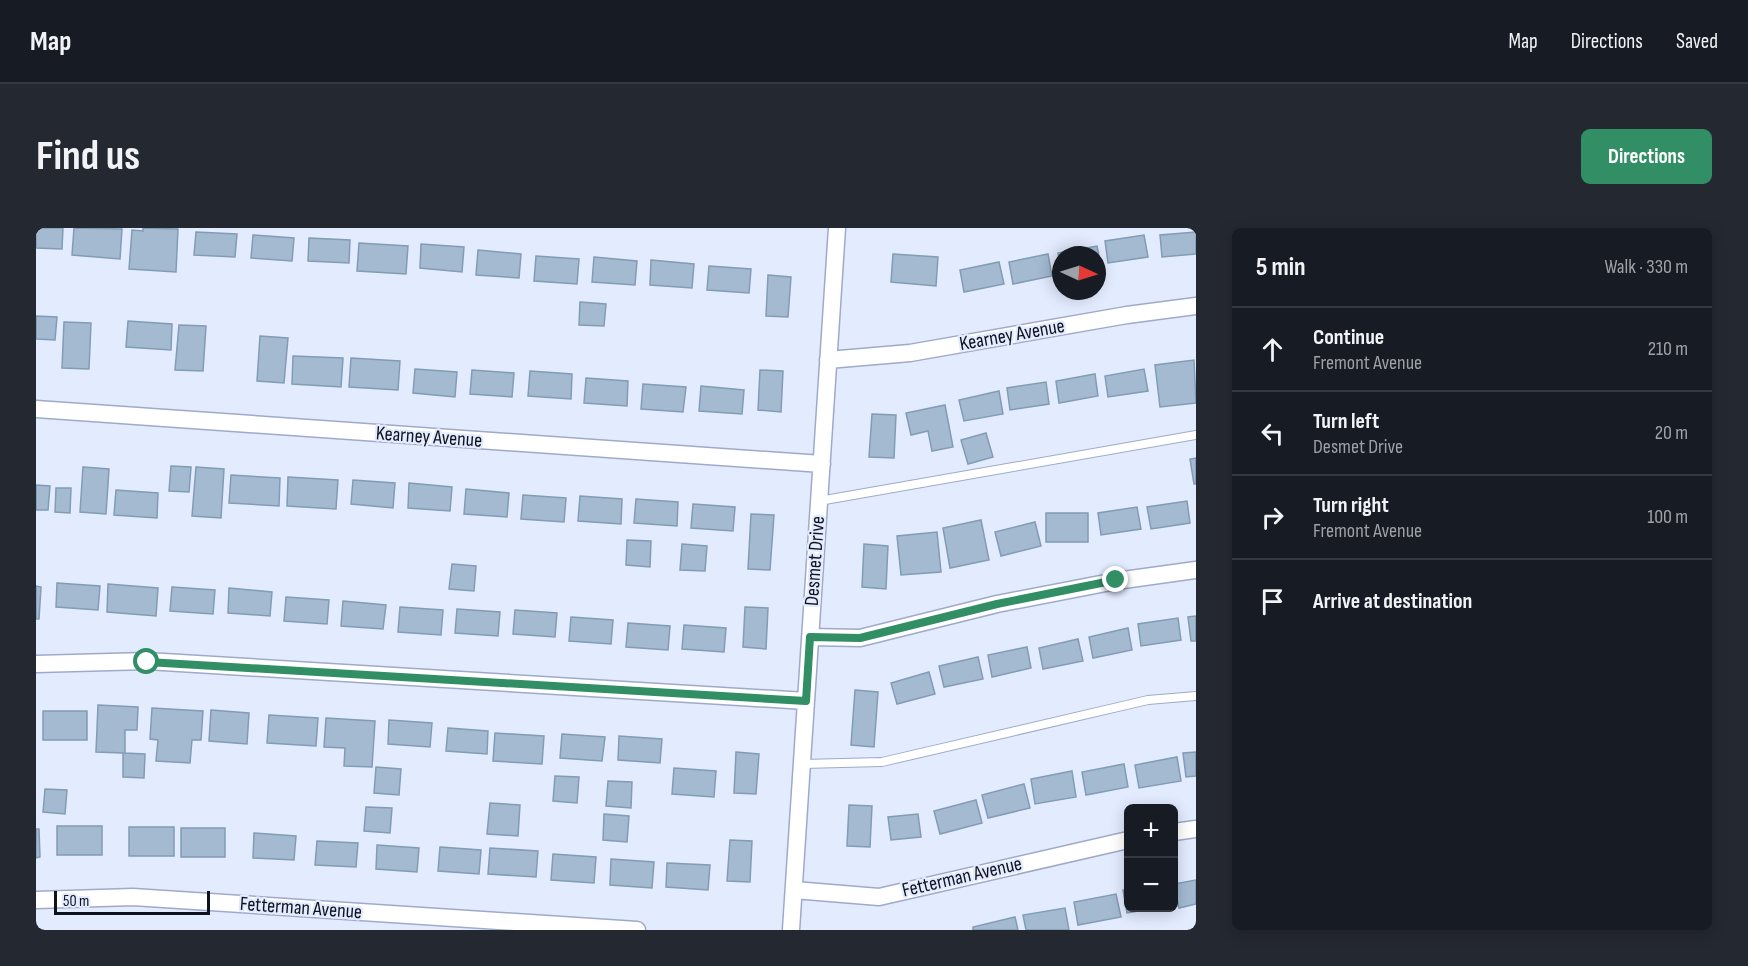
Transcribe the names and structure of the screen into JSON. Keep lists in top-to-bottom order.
{
  "streets": {
    "street": ["Kearney Avenue", "Desmet Drive", "Fetterman Avenue"]
  },
  "crossings": [
    ["Kearney Avenue", "Desmet Drive"],
    ["Desmet Drive", "Fetterman Avenue"]
  ],
  "scale_bar": "50 m",
  "north": "right",
  "page": {
    "header": "Map",
    "nav": ["Map", "Directions", "Saved"],
    "buttons": "Directions",
    "title": "Find us",
    "heading": ["5 min", "Walk · 330 m"],
    "list": [
      ["Continue", "Fremont Avenue", "210 m"],
      ["Turn left", "Desmet Drive", "20 m"],
      ["Turn right", "Fremont Avenue", "100 m"],
      "Arrive at destination"
    ],
    "map_buttons": ["+", "−"],
    "scale": "50 m"
  }
}
